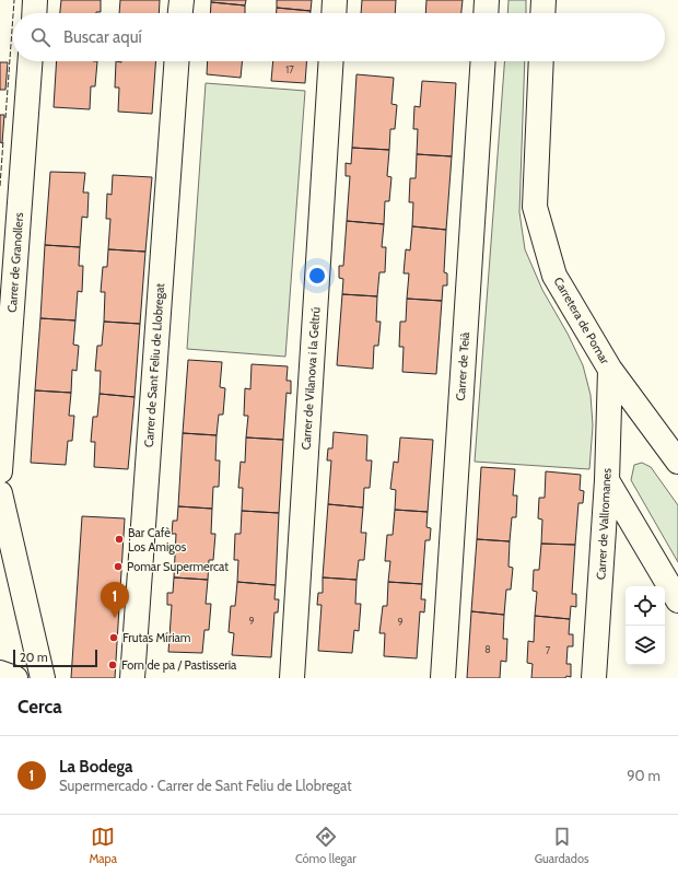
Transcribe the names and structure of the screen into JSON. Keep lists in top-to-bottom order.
{
  "streets": {
    "street": [
      "Carrer de Granollers",
      "Carretera de Pomar",
      "Carrer de Sant Feliu de Llobregat",
      "Carrer de Teià",
      "Carrer de Vilanova i la Geltrú",
      "Carrer de Vallromanes"
    ]
  },
  "crossings": [
    ["Carretera de Pomar", "Carrer de Vallromanes"]
  ],
  "places": [
    "Bar Cafè Los Amigos",
    "Pomar Supermercat",
    "Frutas Míriam",
    "Forn de pa / Pastisseria"
  ],
  "house_numbers": [
    "17",
    "9",
    "9",
    "8",
    "7"
  ],
  "scale_bar": "20 m",
  "page": {
    "search": "Buscar aquí",
    "pins": "1",
    "scale": "20 m",
    "heading": "Cerca",
    "list": [
      {
        "mark": "1",
        "name": "La Bodega",
        "note": "Supermercado · Carrer de Sant Feliu de Llobregat",
        "value": "90 m"
      }
    ],
    "nav": ["Mapa", "Cómo llegar", "Guardados"]
  }
}
